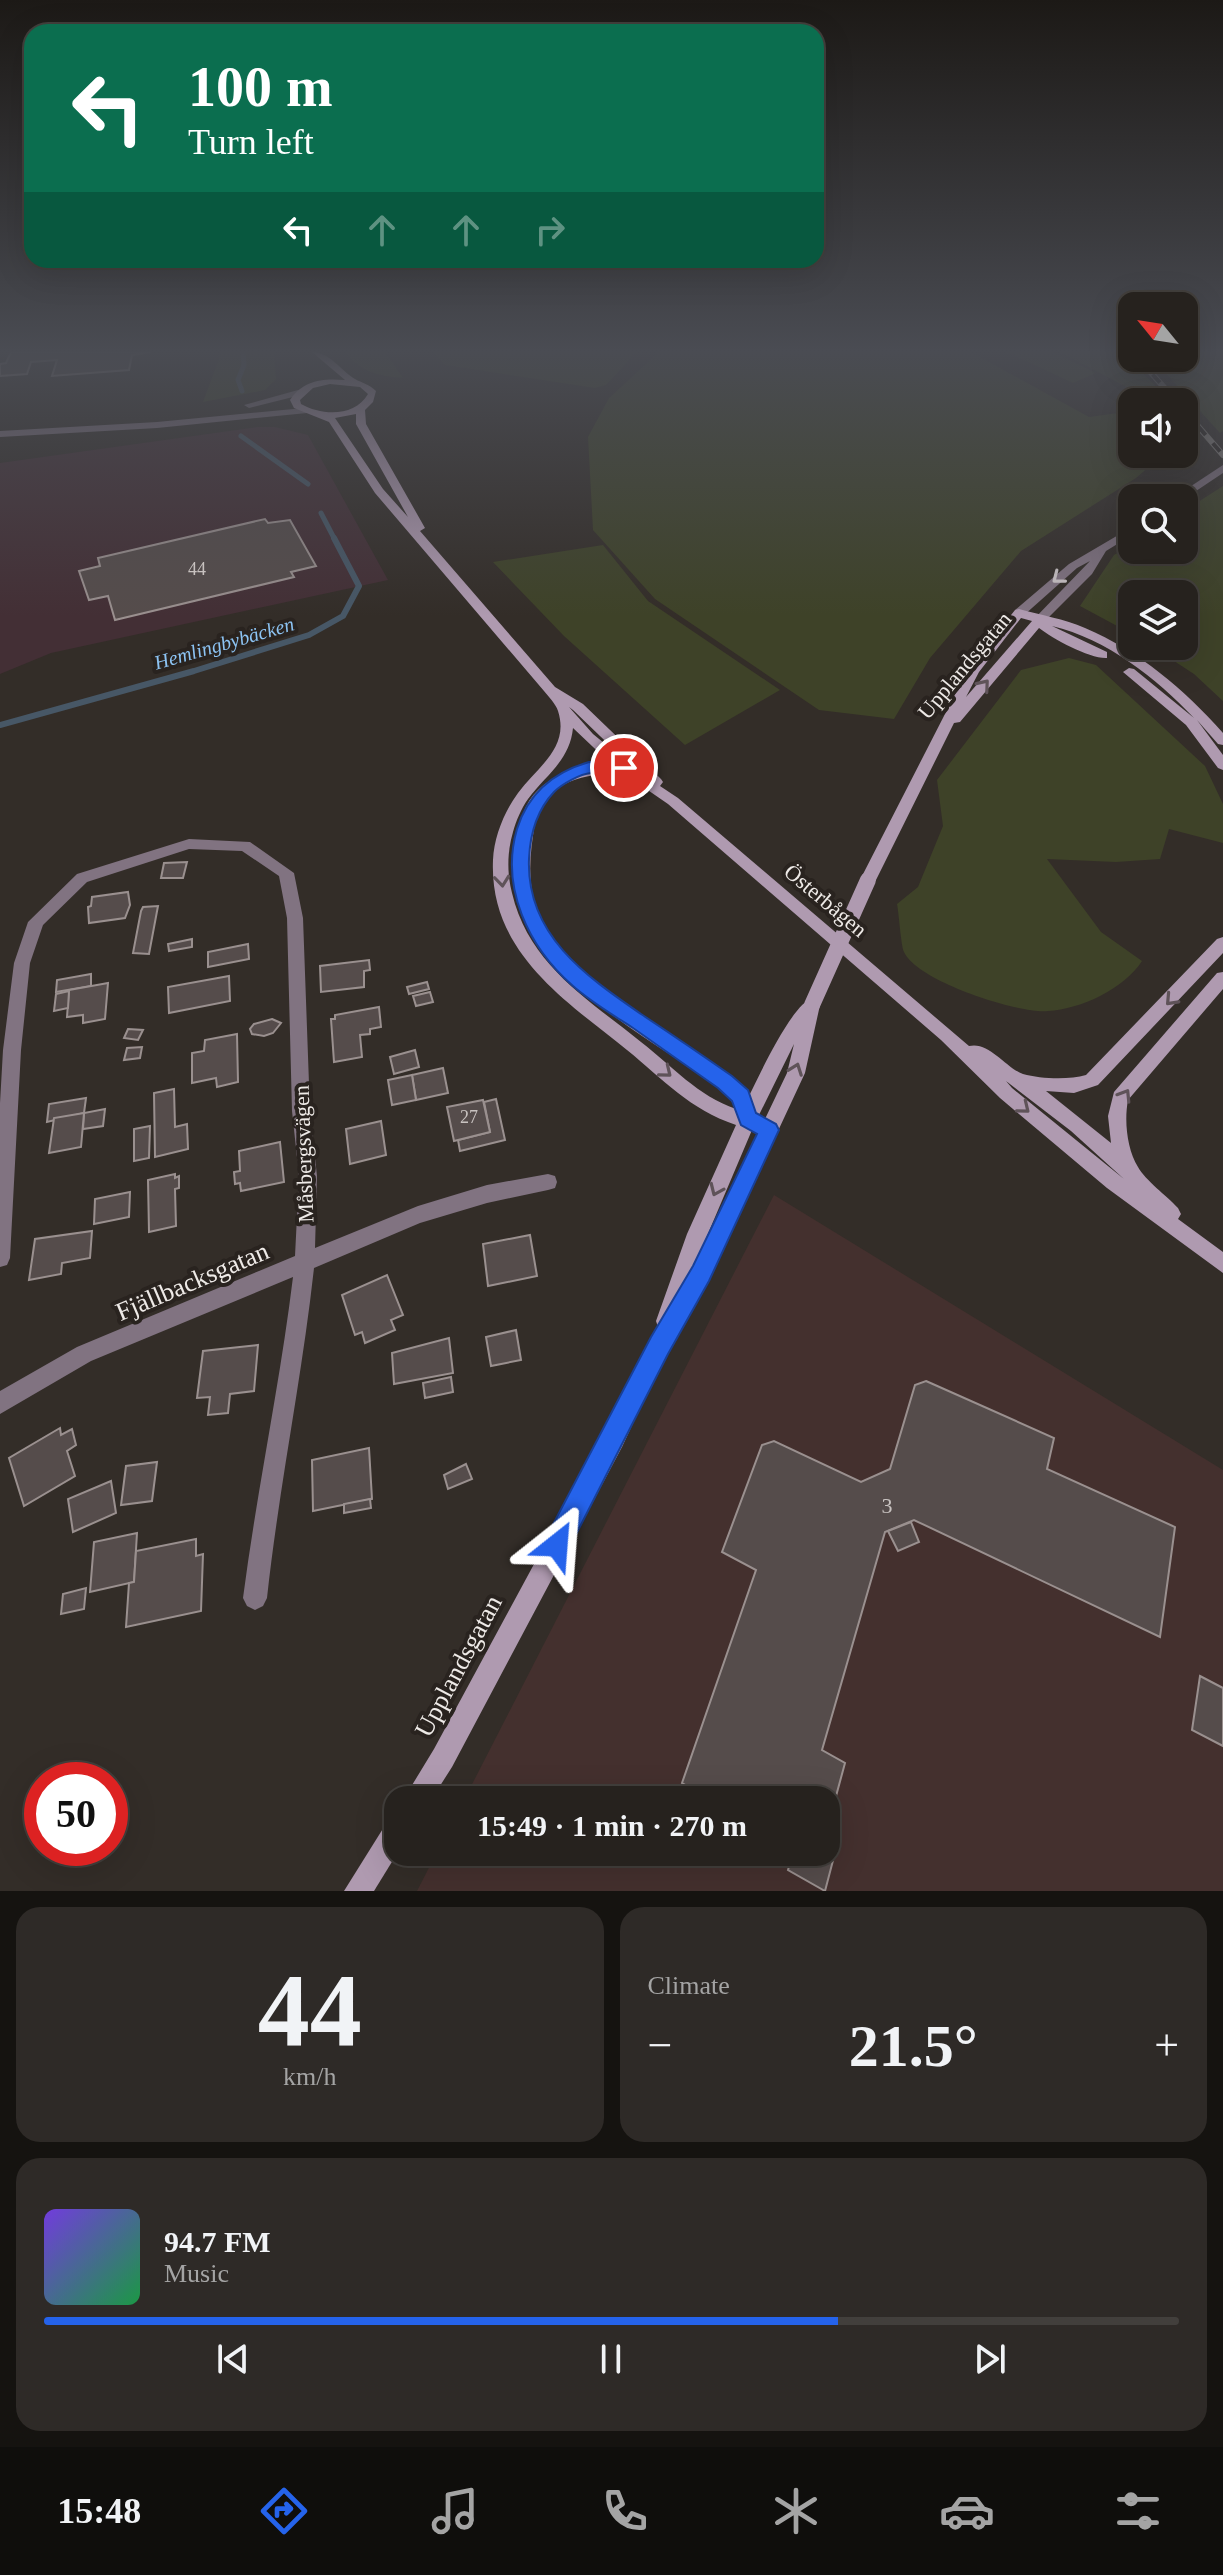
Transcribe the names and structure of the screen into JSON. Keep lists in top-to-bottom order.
{
  "streets": {
    "main road": ["Upplandsgatan", "Österbågen"],
    "street": ["Måsbergsvägen", "Fjällbacksgatan"]
  },
  "crossings": [
    ["Måsbergsvägen", "Fjällbacksgatan"]
  ],
  "water": ["Hemlingbybäcken"],
  "house_numbers": ["44", "27", "3"],
  "north": "top left",
  "page": {
    "turn": ["100 m", "Turn left"],
    "limit": "50",
    "trip": "15:49 · 1 min · 270 m",
    "tile": [
      ["44", "km/h"],
      "Climate"
    ],
    "heat": ["−", "21.5°", "+"],
    "song": ["94.7 FM", "Music"],
    "tabs": "15:48"
  }
}
